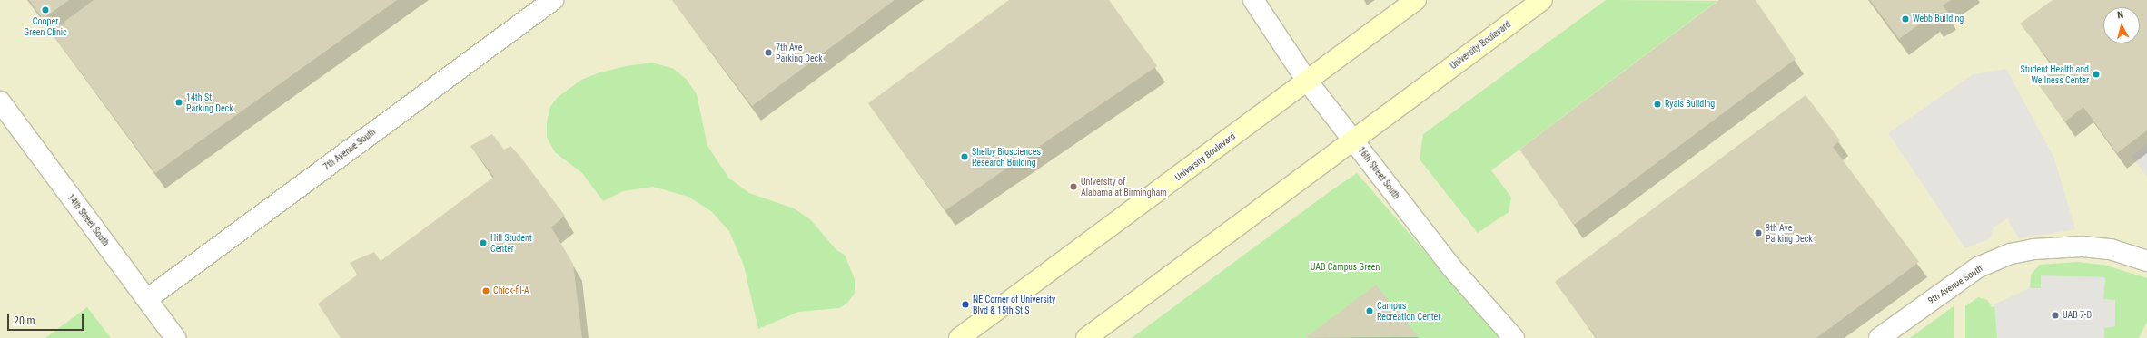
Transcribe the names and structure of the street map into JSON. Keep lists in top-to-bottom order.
{
  "streets": {
    "main road": ["University Boulevard"],
    "street": [
      "7th Avenue South",
      "16th Street South",
      "14th Street South",
      "9th Avenue South"
    ]
  },
  "crossings": [
    ["University Boulevard", "16th Street South"],
    ["7th Avenue South", "14th Street South"]
  ],
  "parks": ["UAB Campus Green"],
  "places": [
    "Cooper Green Clinic",
    "Webb Building",
    "7th Ave Parking Deck",
    "Student Health and Wellness Center",
    "14th St Parking Deck",
    "Ryals Building",
    "Shelby Biosciences Research Building",
    "University of Alabama at Birmingham",
    "9th Ave Parking Deck",
    "Hill Student Center",
    "Chick-fil-A",
    "NE Corner of University Blvd & 15th St S",
    "Campus Recreation Center",
    "UAB 7-D"
  ],
  "scale_bar": "20 m",
  "north": "top"
}
